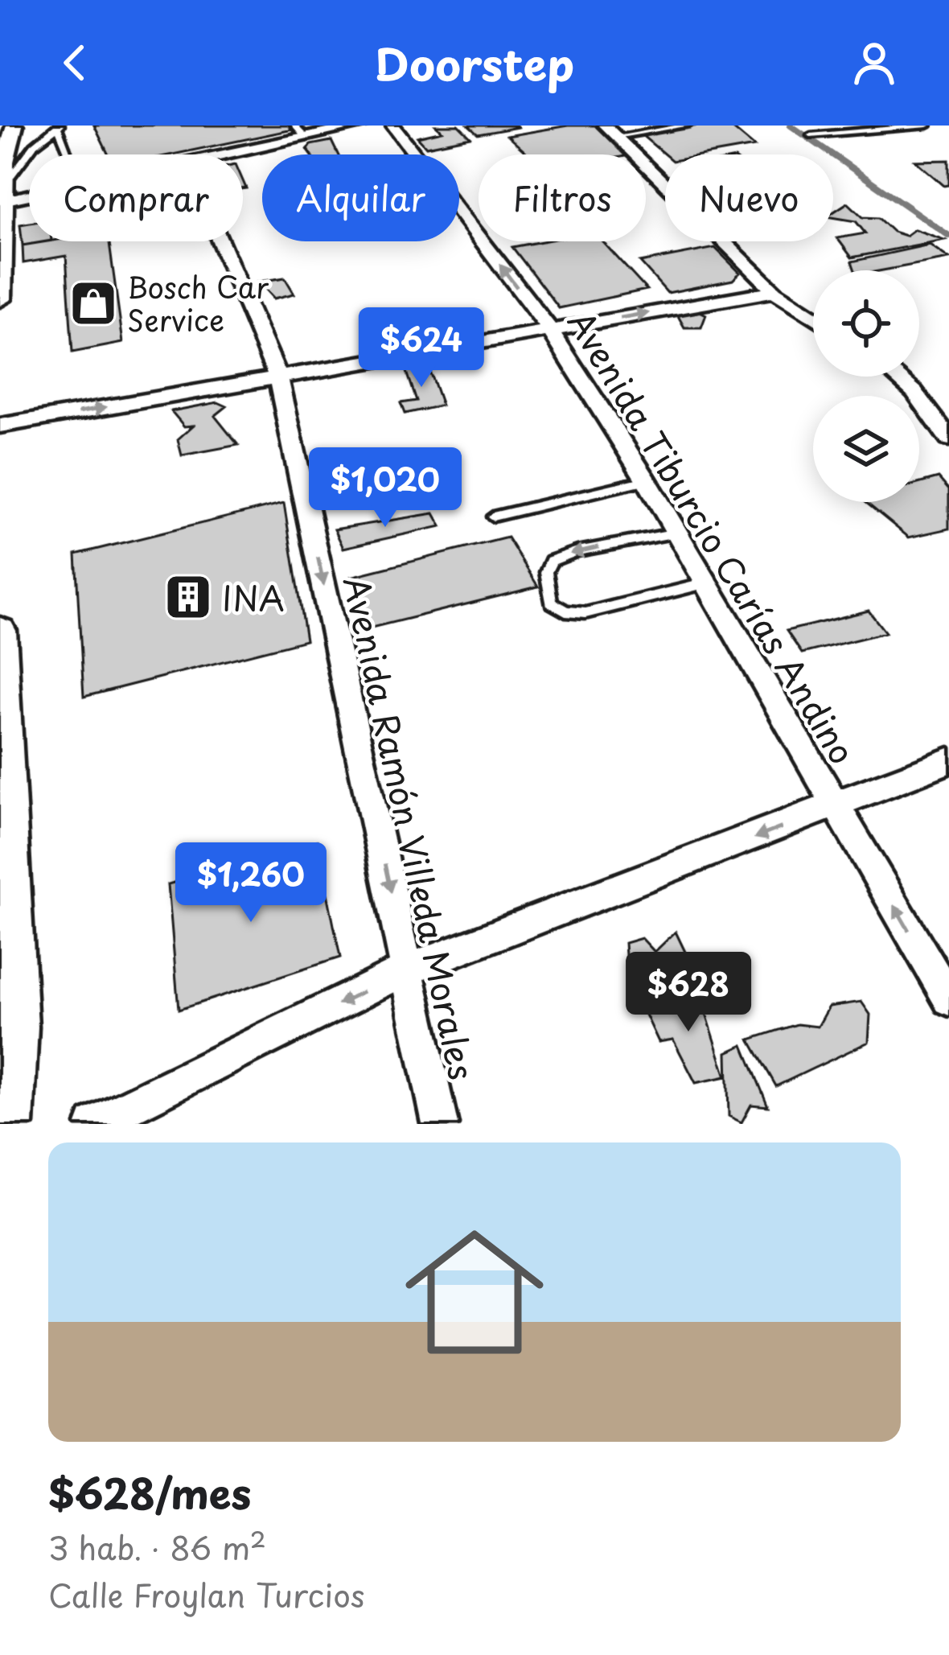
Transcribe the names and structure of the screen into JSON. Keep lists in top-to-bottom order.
{
  "streets": {
    "street": ["Avenida Tiburcio Carías Andino", "Avenida Ramón Villeda Morales"]
  },
  "one_way": ["Avenida Tiburcio Carías Andino", "Avenida Ramón Villeda Morales"],
  "places": {
    "shop": ["Bosch Car Service"],
    "building": ["INA"]
  },
  "page": {
    "header": "Doorstep",
    "chip": [
      "Comprar",
      "Alquilar",
      "Filtros",
      "Nuevo"
    ],
    "price": [
      "$624",
      "$1,020",
      "$1,260",
      "$628"
    ],
    "list": [
      {
        "name": "$628/mes",
        "note": "3 hab. · 86 m² · Calle Froylan Turcios"
      }
    ]
  }
}
